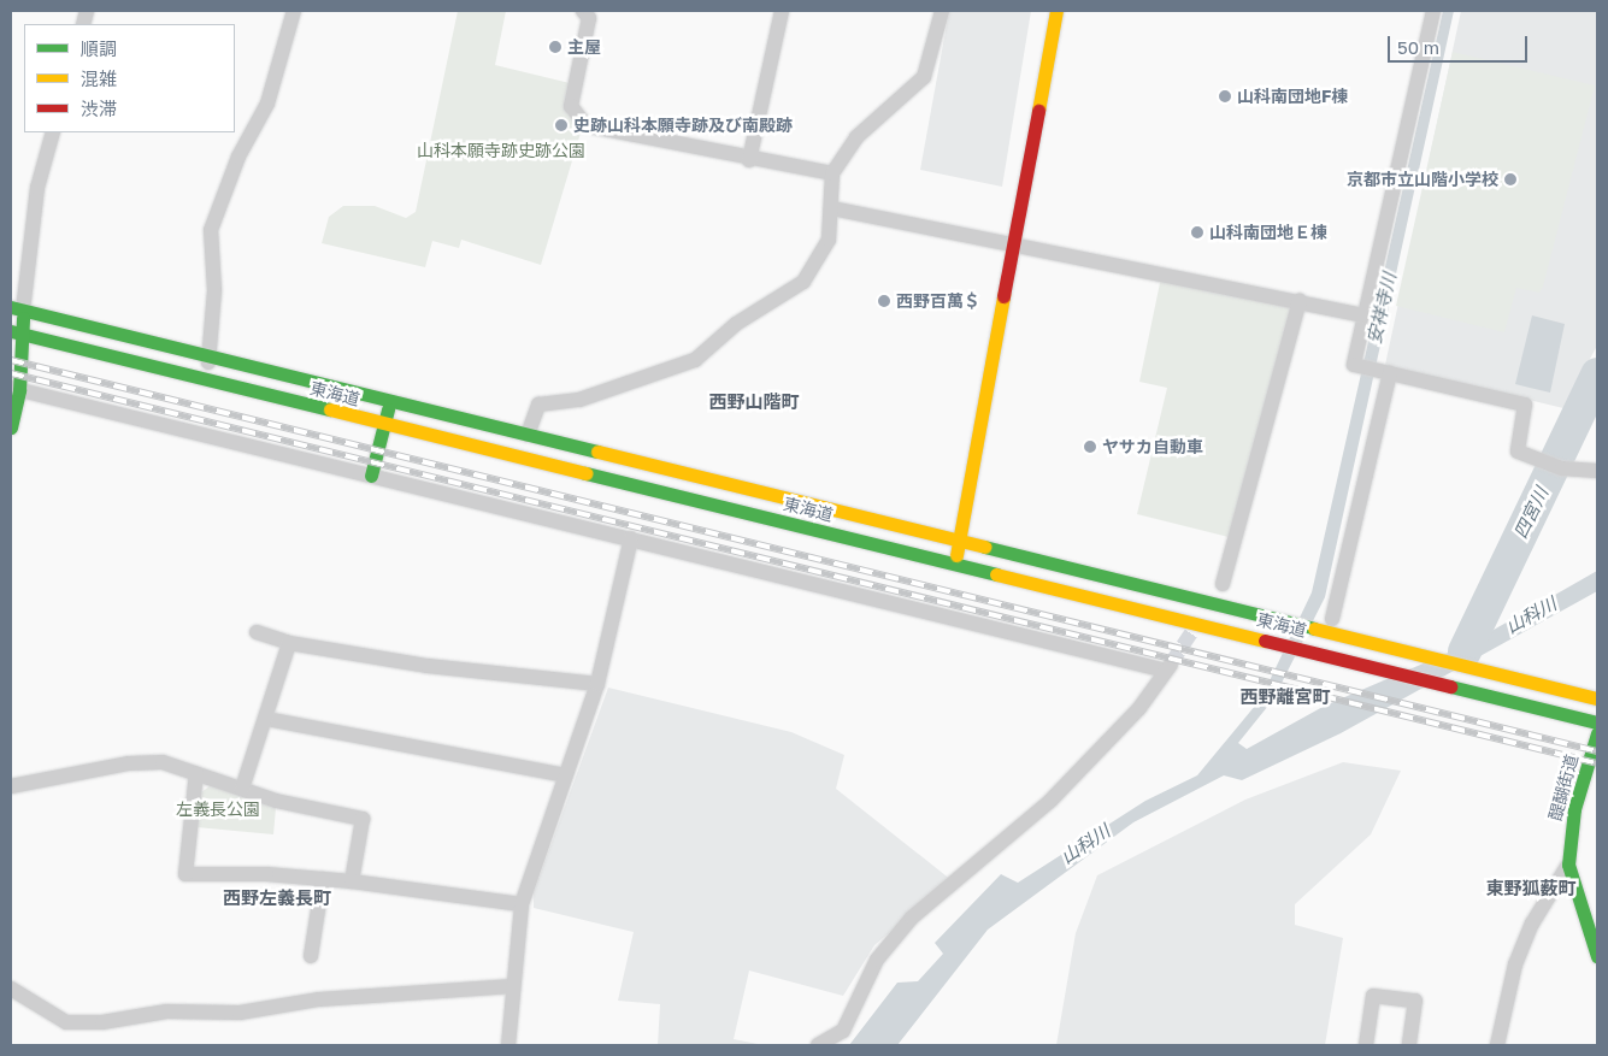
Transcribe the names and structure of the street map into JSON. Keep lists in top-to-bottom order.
{
  "streets": {
    "main road": ["東海道", "醍醐街道"]
  },
  "districts": [
    "西野山階町",
    "西野離宮町",
    "東野狐薮町",
    "西野左義長町"
  ],
  "water": ["安祥寺川", "四宮川", "山科川"],
  "parks": ["山科本願寺跡史跡公園", "左義長公園"],
  "places": [
    "主屋",
    "山科南団地F棟",
    "史跡山科本願寺跡及び南殿跡",
    "京都市立山階小学校",
    "山科南団地Ｅ棟",
    "西野百萬＄",
    "ヤサカ自動車"
  ],
  "legend": ["順調", "混雑", "渋滞"],
  "scale_bar": "50 m"
}
